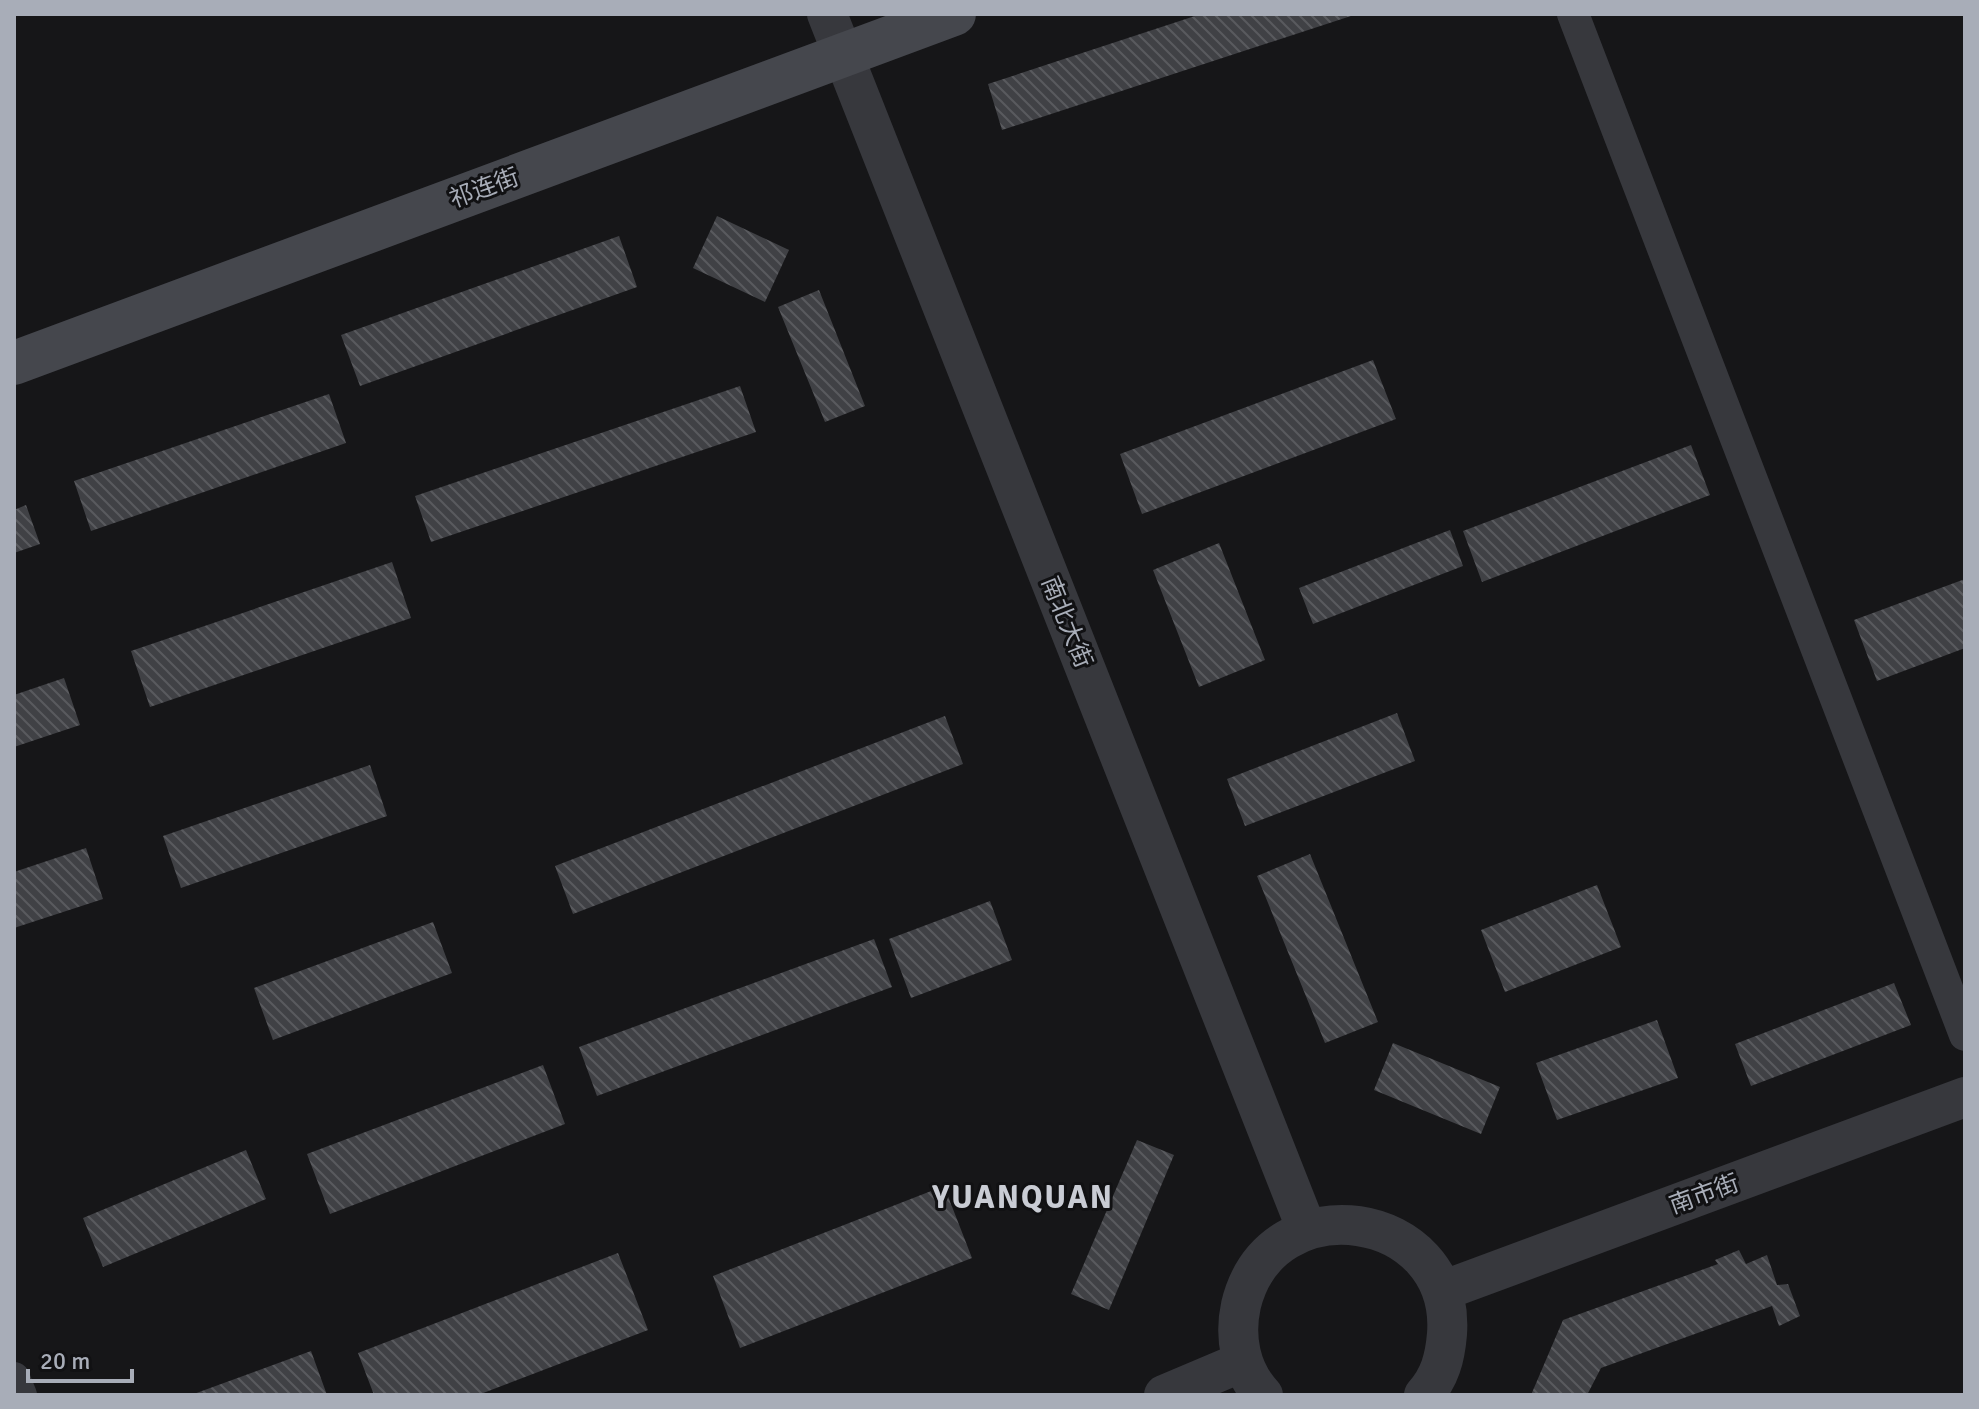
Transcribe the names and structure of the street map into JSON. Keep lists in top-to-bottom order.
{
  "streets": {
    "main road": ["祁连街"],
    "street": ["南北大街", "南市街"]
  },
  "crossings": [
    ["祁连街", "南北大街"]
  ],
  "districts": ["YUANQUAN"],
  "scale_bar": "20 m"
}
